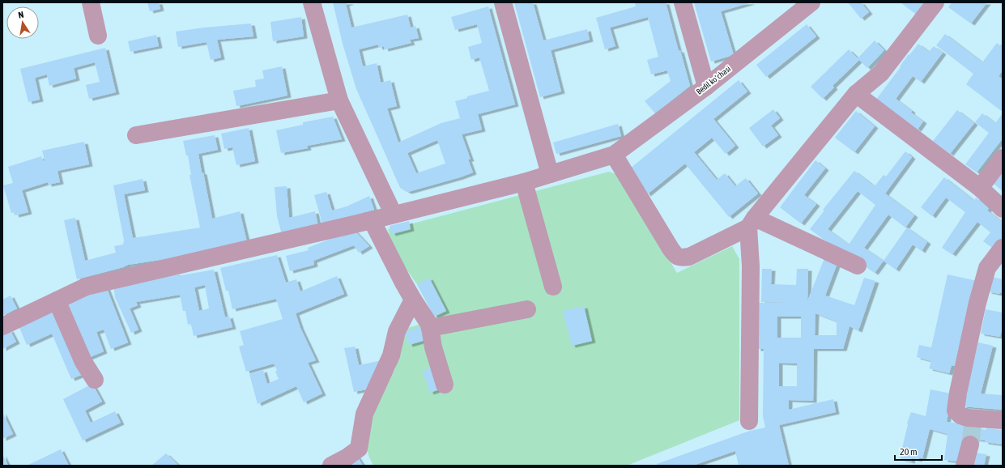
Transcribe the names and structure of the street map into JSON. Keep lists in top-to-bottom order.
{
  "streets": {
    "street": ["Bedil koʻchasi"]
  },
  "scale_bar": "20 m",
  "north": "top"
}
